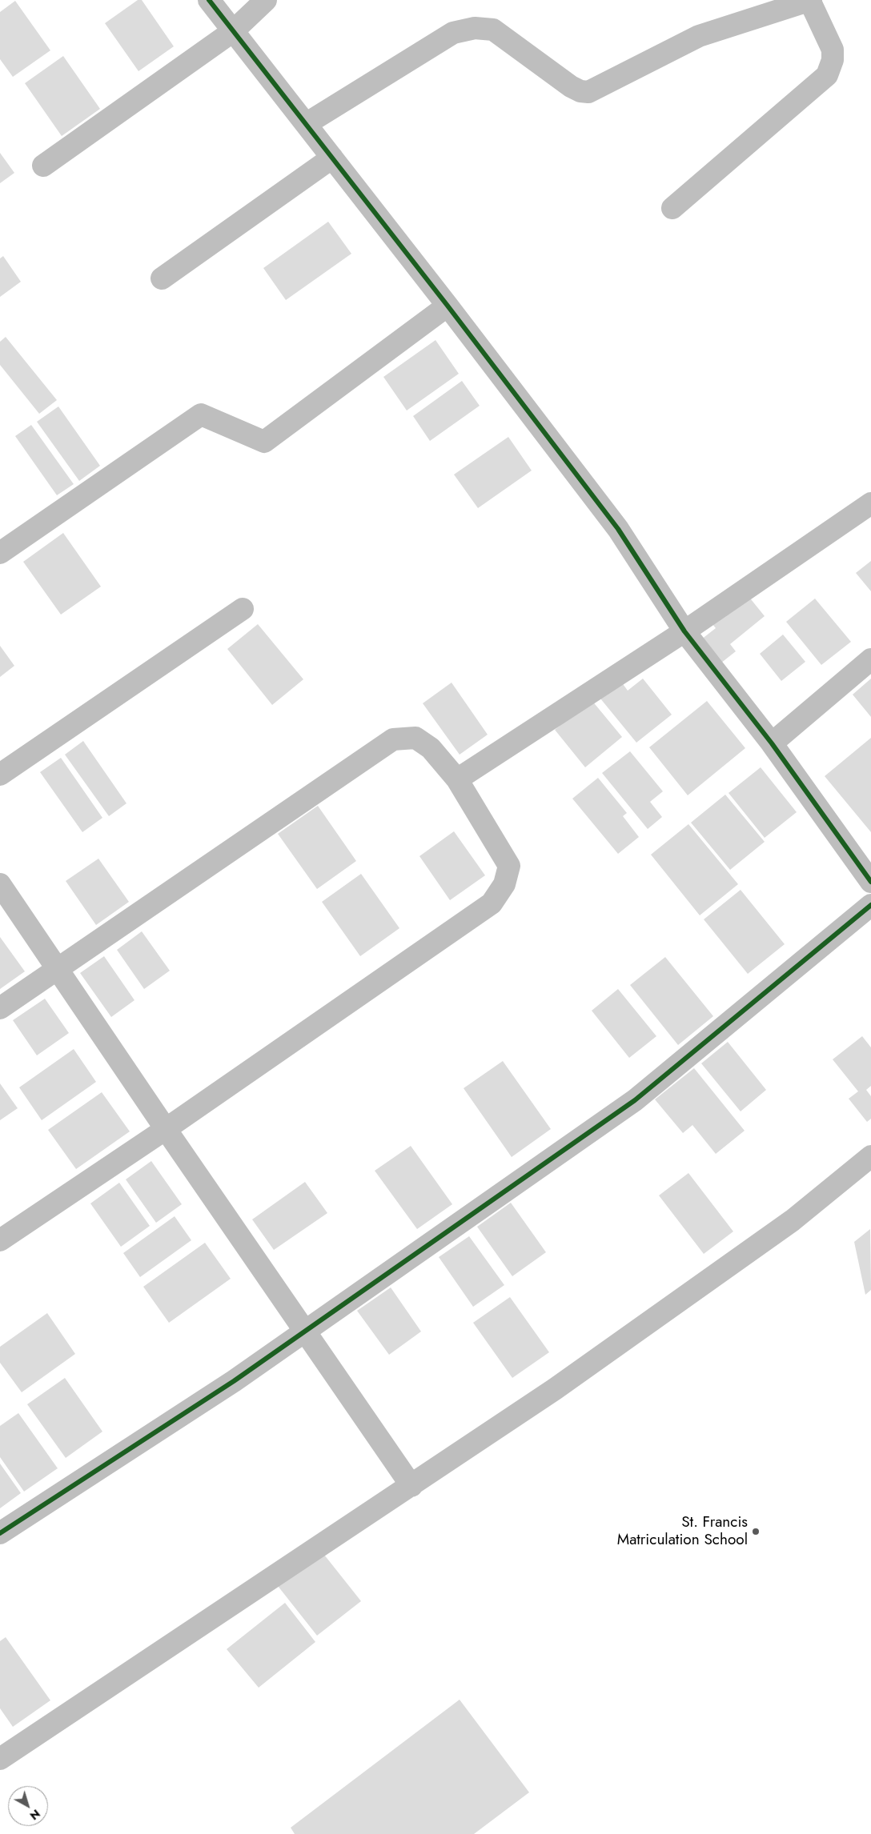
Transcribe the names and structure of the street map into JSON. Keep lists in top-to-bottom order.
{
  "places": ["St. Francis Matriculation School"],
  "north": "bottom right"
}
